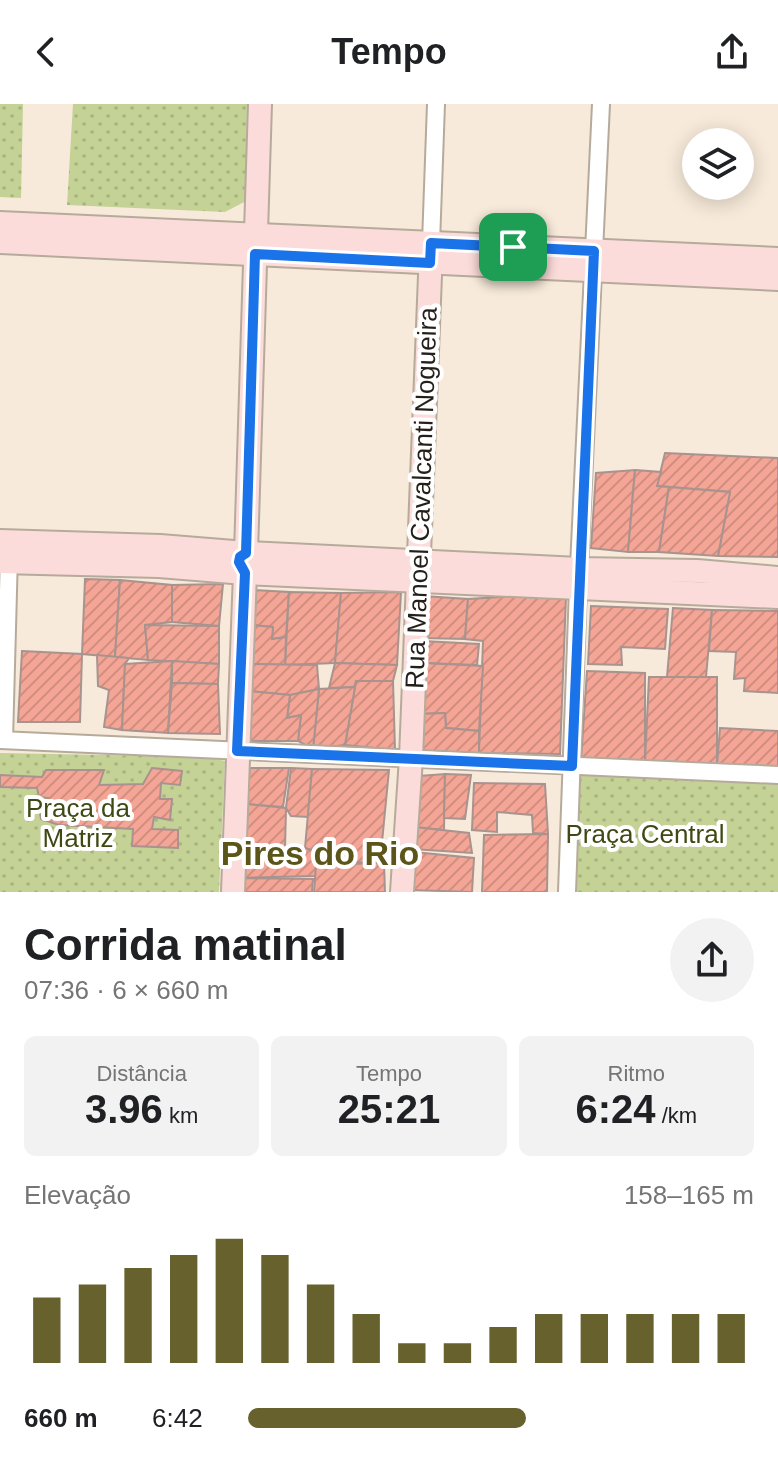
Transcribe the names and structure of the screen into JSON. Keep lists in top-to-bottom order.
{
  "streets": {
    "street": ["Rua Manoel Cavalcanti Nogueira"]
  },
  "districts": ["Pires do Rio"],
  "parks": ["Praça da Matriz", "Praça Central"],
  "page": {
    "header": "Tempo",
    "heading": ["Corrida matinal", "07:36 · 6 × 660 m"],
    "stats": [
      ["Distância", "3.96 km"],
      ["Tempo", "25:21"],
      ["Ritmo", "6:24 /km"]
    ],
    "chart": ["Elevação", "158–165 m"],
    "list": [
      {
        "name": "660 m",
        "note": "6:42"
      }
    ]
  }
}
